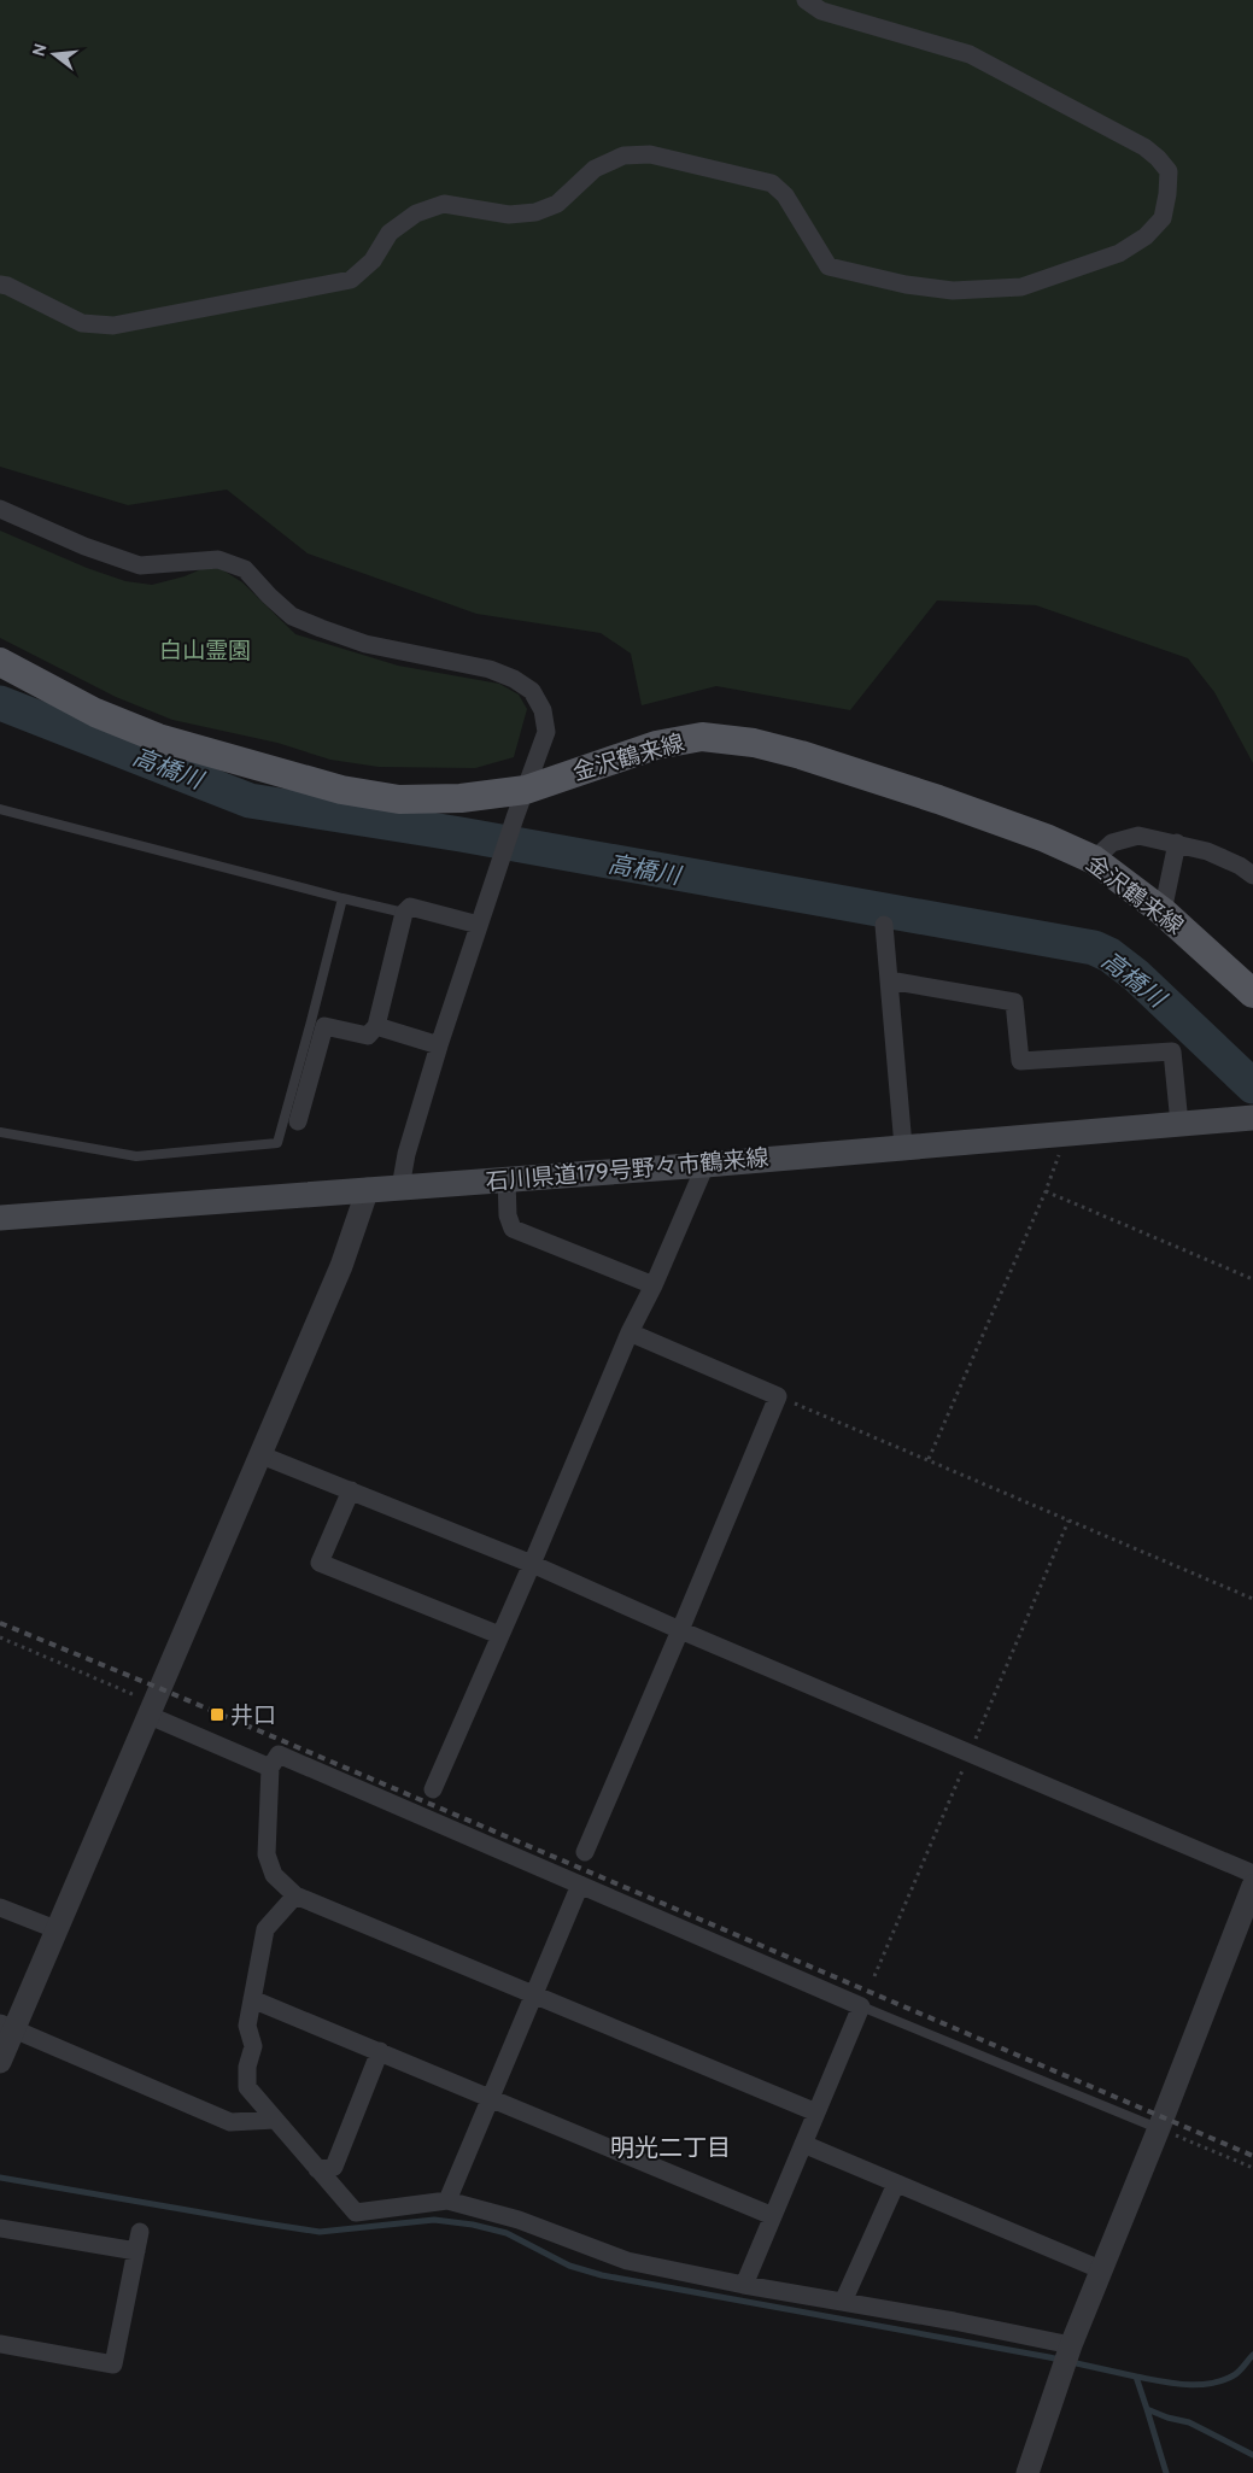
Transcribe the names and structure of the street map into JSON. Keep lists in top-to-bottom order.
{
  "streets": {
    "main road": ["金沢鶴来線", "石川県道179号野々市鶴来線"]
  },
  "districts": ["明光二丁目"],
  "water": ["高橋川"],
  "parks": ["白山霊園"],
  "places": {
    "transit": ["井口"]
  },
  "north": "left"
}
